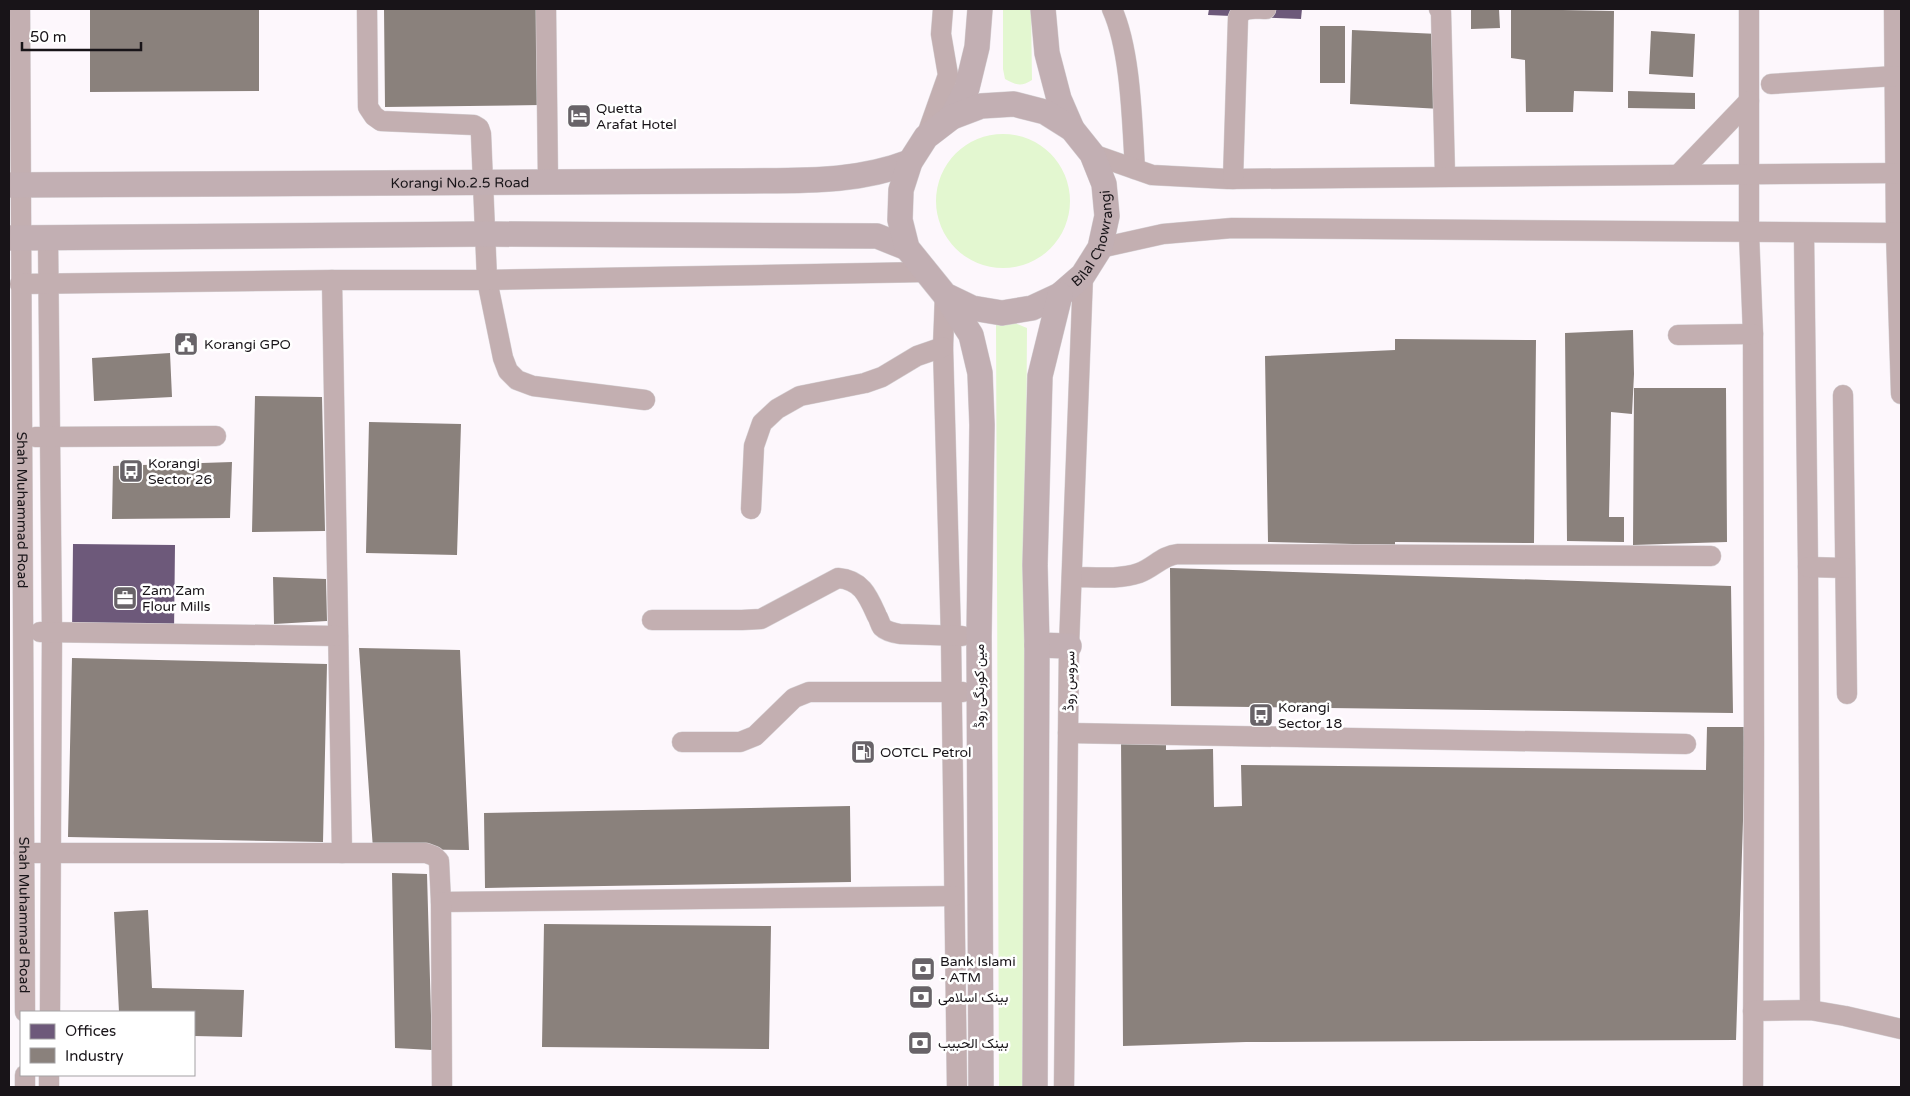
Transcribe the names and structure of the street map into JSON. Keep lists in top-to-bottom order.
{
  "streets": {
    "main road": ["Korangi No.2.5 Road", "Bilal Chowrangi", "مین کورنگی روڈ"],
    "street": ["Shah Muhammad Road", "سروس روڈ"]
  },
  "crossings": [
    ["Korangi No.2.5 Road", "Bilal Chowrangi"],
    ["Korangi No.2.5 Road", "Shah Muhammad Road"],
    ["Bilal Chowrangi", "سروس روڈ"],
    ["Bilal Chowrangi", "مین کورنگی روڈ"]
  ],
  "places": {
    "hotel": ["Quetta Arafat Hotel"],
    "public building": ["Korangi GPO"],
    "bus stop": ["Korangi Sector 26", "Korangi Sector 18"],
    "office": ["Zam Zam Flour Mills"],
    "fuel station": ["OOTCL Petrol"],
    "bank": ["Bank Islami - ATM", "بینک اسلامی", "بينک الحبيب"]
  },
  "legend": ["Offices", "Industry"],
  "scale_bar": "50 m"
}
